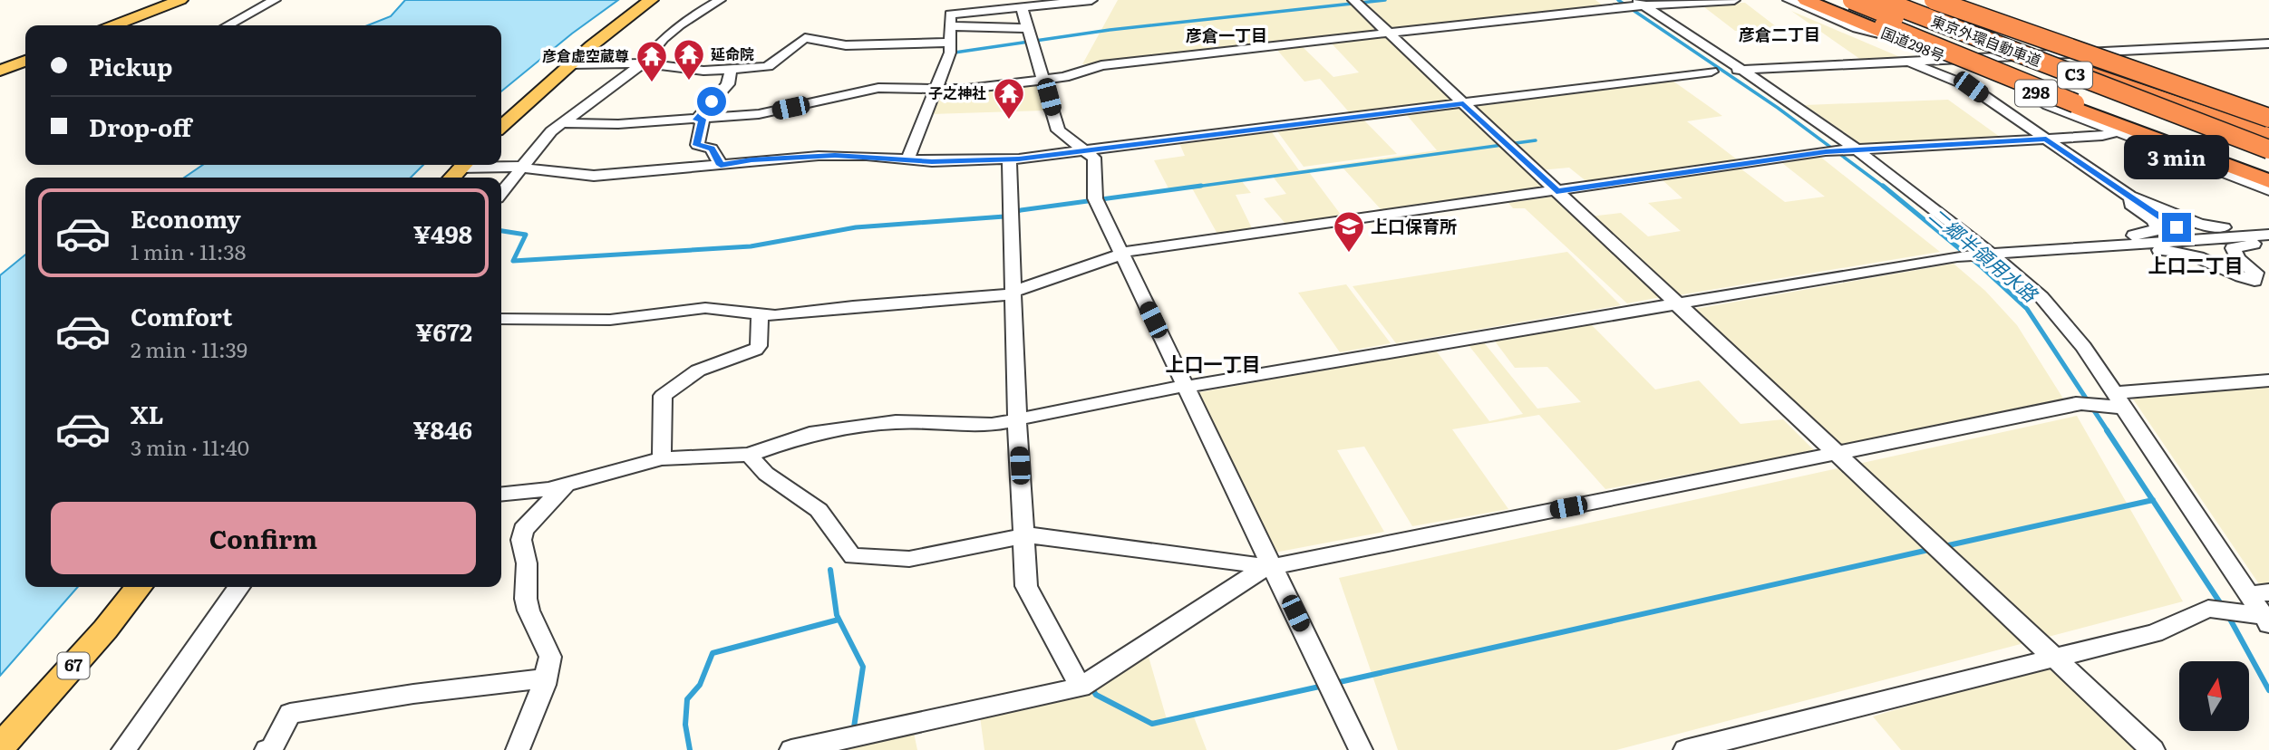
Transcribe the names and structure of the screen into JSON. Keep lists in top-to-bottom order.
{
  "streets": {
    "highway": [
      "東京外環自動車道",
      "国道298号",
      "C3",
      "298"
    ],
    "main road": ["67"]
  },
  "districts": [
    "彦倉二丁目",
    "彦倉一丁目",
    "上口二丁目",
    "上口一丁目"
  ],
  "water": ["二郷半領用水路"],
  "places": {
    "temple": ["延命院", "彦倉虚空蔵尊", "子之神社"],
    "school or university": ["上口保育所"]
  },
  "north": "top",
  "page": {
    "banner": ["Pickup", "Drop-off"],
    "bubble": "3 min",
    "list": [
      {
        "name": "Economy",
        "note": "1 min · 11:38",
        "value": "¥498"
      },
      {
        "name": "Comfort",
        "note": "2 min · 11:39",
        "value": "¥672"
      },
      {
        "name": "XL",
        "note": "3 min · 11:40",
        "value": "¥846"
      }
    ],
    "buttons": "Confirm"
  }
}
